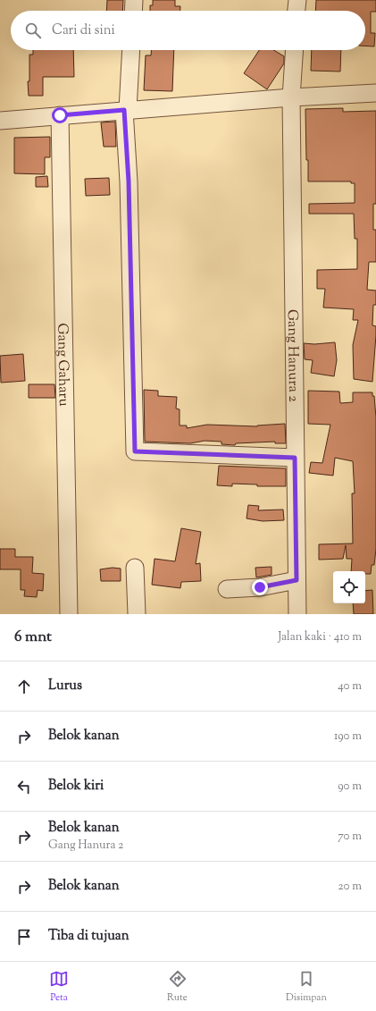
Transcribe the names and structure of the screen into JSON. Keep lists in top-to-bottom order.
{
  "streets": {
    "street": ["Gang Hanura 2", "Gang Gaharu"]
  },
  "page": {
    "search": "Cari di sini",
    "heading": ["6 mnt", "Jalan kaki · 410 m"],
    "list": [
      ["Lurus", "40 m"],
      ["Belok kanan", "190 m"],
      ["Belok kiri", "90 m"],
      ["Belok kanan", "Gang Hanura 2", "70 m"],
      ["Belok kanan", "20 m"],
      "Tiba di tujuan"
    ],
    "nav": ["Peta", "Rute", "Disimpan"]
  }
}
